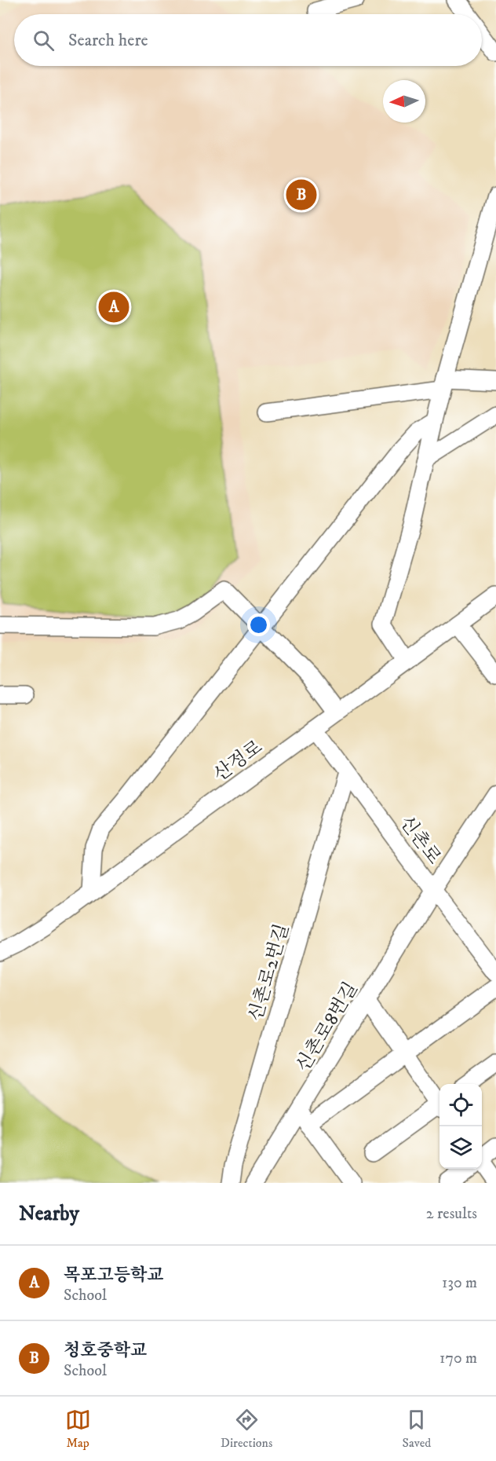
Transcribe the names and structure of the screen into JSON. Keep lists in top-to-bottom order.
{
  "streets": {
    "street": [
      "산정로",
      "신촌로",
      "신촌로2번길",
      "신촌로8번길"
    ]
  },
  "crossings": [
    ["산정로", "신촌로"],
    ["신촌로", "신촌로2번길"],
    ["신촌로", "신촌로8번길"]
  ],
  "north": "left",
  "page": {
    "search": "Search here",
    "pins": ["B", "A"],
    "heading": ["Nearby", "2 results"],
    "list": [
      {
        "mark": "A",
        "name": "목포고등학교",
        "note": "School",
        "value": "130 m"
      },
      {
        "mark": "B",
        "name": "청호중학교",
        "note": "School",
        "value": "170 m"
      }
    ],
    "nav": ["Map", "Directions", "Saved"]
  }
}
